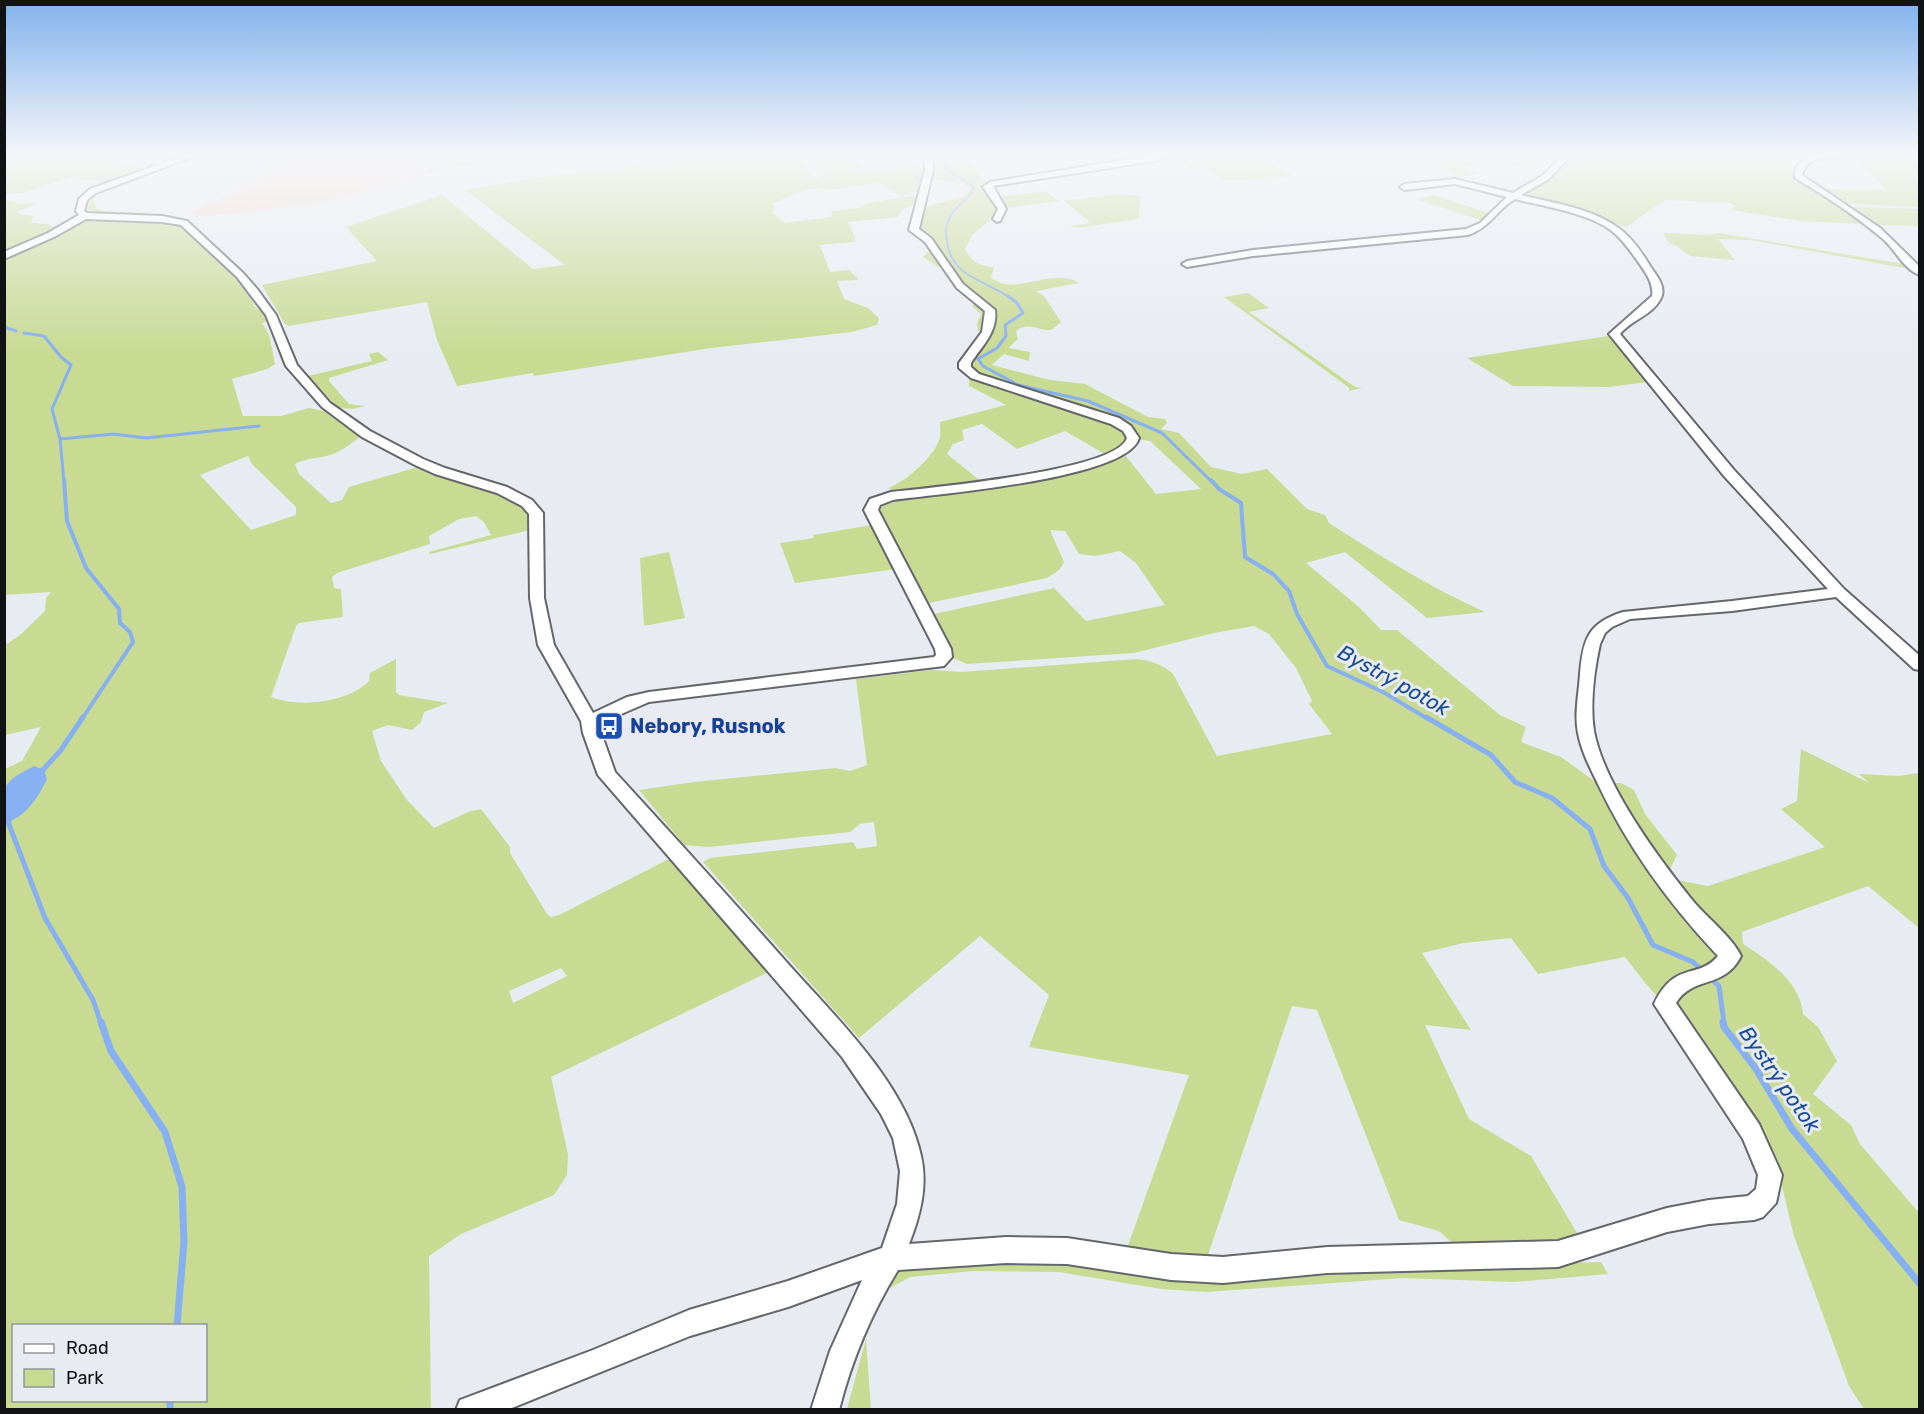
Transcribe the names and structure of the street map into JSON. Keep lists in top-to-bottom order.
{
  "water": ["Bystrý potok"],
  "places": {
    "bus stop": ["Nebory, Rusnok"]
  },
  "legend": ["Road", "Park"]
}
